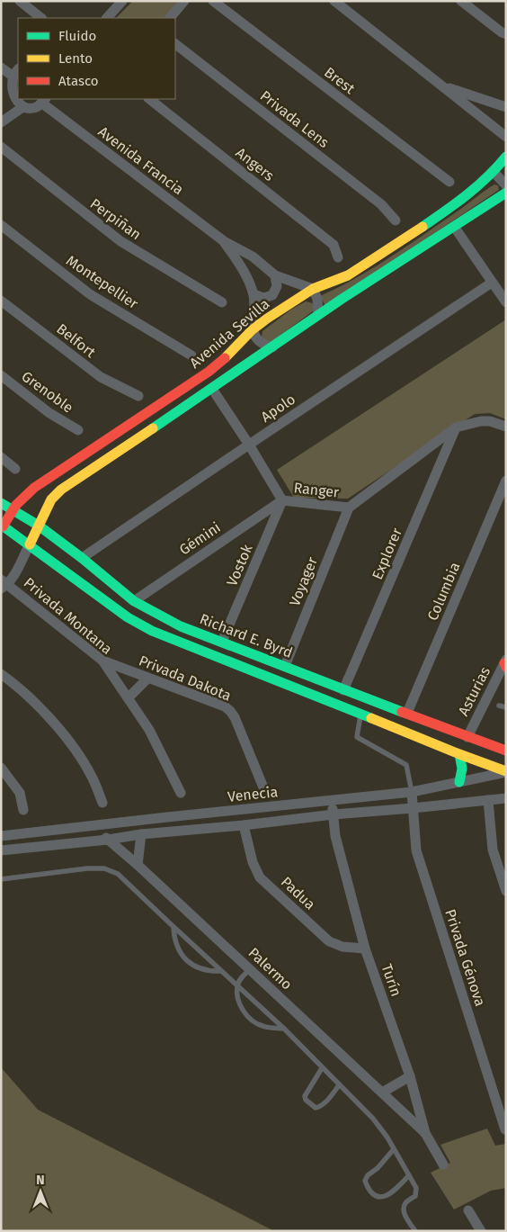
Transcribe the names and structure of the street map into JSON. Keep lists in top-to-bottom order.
{
  "streets": {
    "street": [
      "Brest",
      "Privada Lens",
      "Avenida Francia",
      "Angers",
      "Perpiñan",
      "Montepellier",
      "Avenida Sevilla",
      "Belfort",
      "Grenoble",
      "Apolo",
      "Ranger",
      "Gémini",
      "Explorer",
      "Vostok",
      "Voyager",
      "Columbia",
      "Privada Montana",
      "Richard E. Byrd",
      "Privada Dakota",
      "Asturias",
      "Venecia",
      "Padua",
      "Privada Génova",
      "Palermo",
      "Turín"
    ]
  },
  "crossings": [
    ["Avenida Francia", "Avenida Sevilla"],
    ["Avenida Sevilla", "Richard E. Byrd"],
    ["Apolo", "Ranger"],
    ["Apolo", "Richard E. Byrd"],
    ["Ranger", "Gémini"],
    ["Ranger", "Explorer"],
    ["Ranger", "Vostok"],
    ["Ranger", "Voyager"],
    ["Gémini", "Vostok"],
    ["Gémini", "Richard E. Byrd"],
    ["Explorer", "Richard E. Byrd"],
    ["Vostok", "Richard E. Byrd"],
    ["Voyager", "Richard E. Byrd"],
    ["Columbia", "Richard E. Byrd"],
    ["Privada Montana", "Privada Dakota"],
    ["Richard E. Byrd", "Asturias"],
    ["Richard E. Byrd", "Venecia"],
    ["Venecia", "Padua"],
    ["Venecia", "Privada Génova"],
    ["Venecia", "Palermo"],
    ["Venecia", "Turín"],
    ["Padua", "Turín"],
    ["Palermo", "Turín"]
  ],
  "legend": ["Fluido", "Lento", "Atasco"],
  "north": "top"
}
